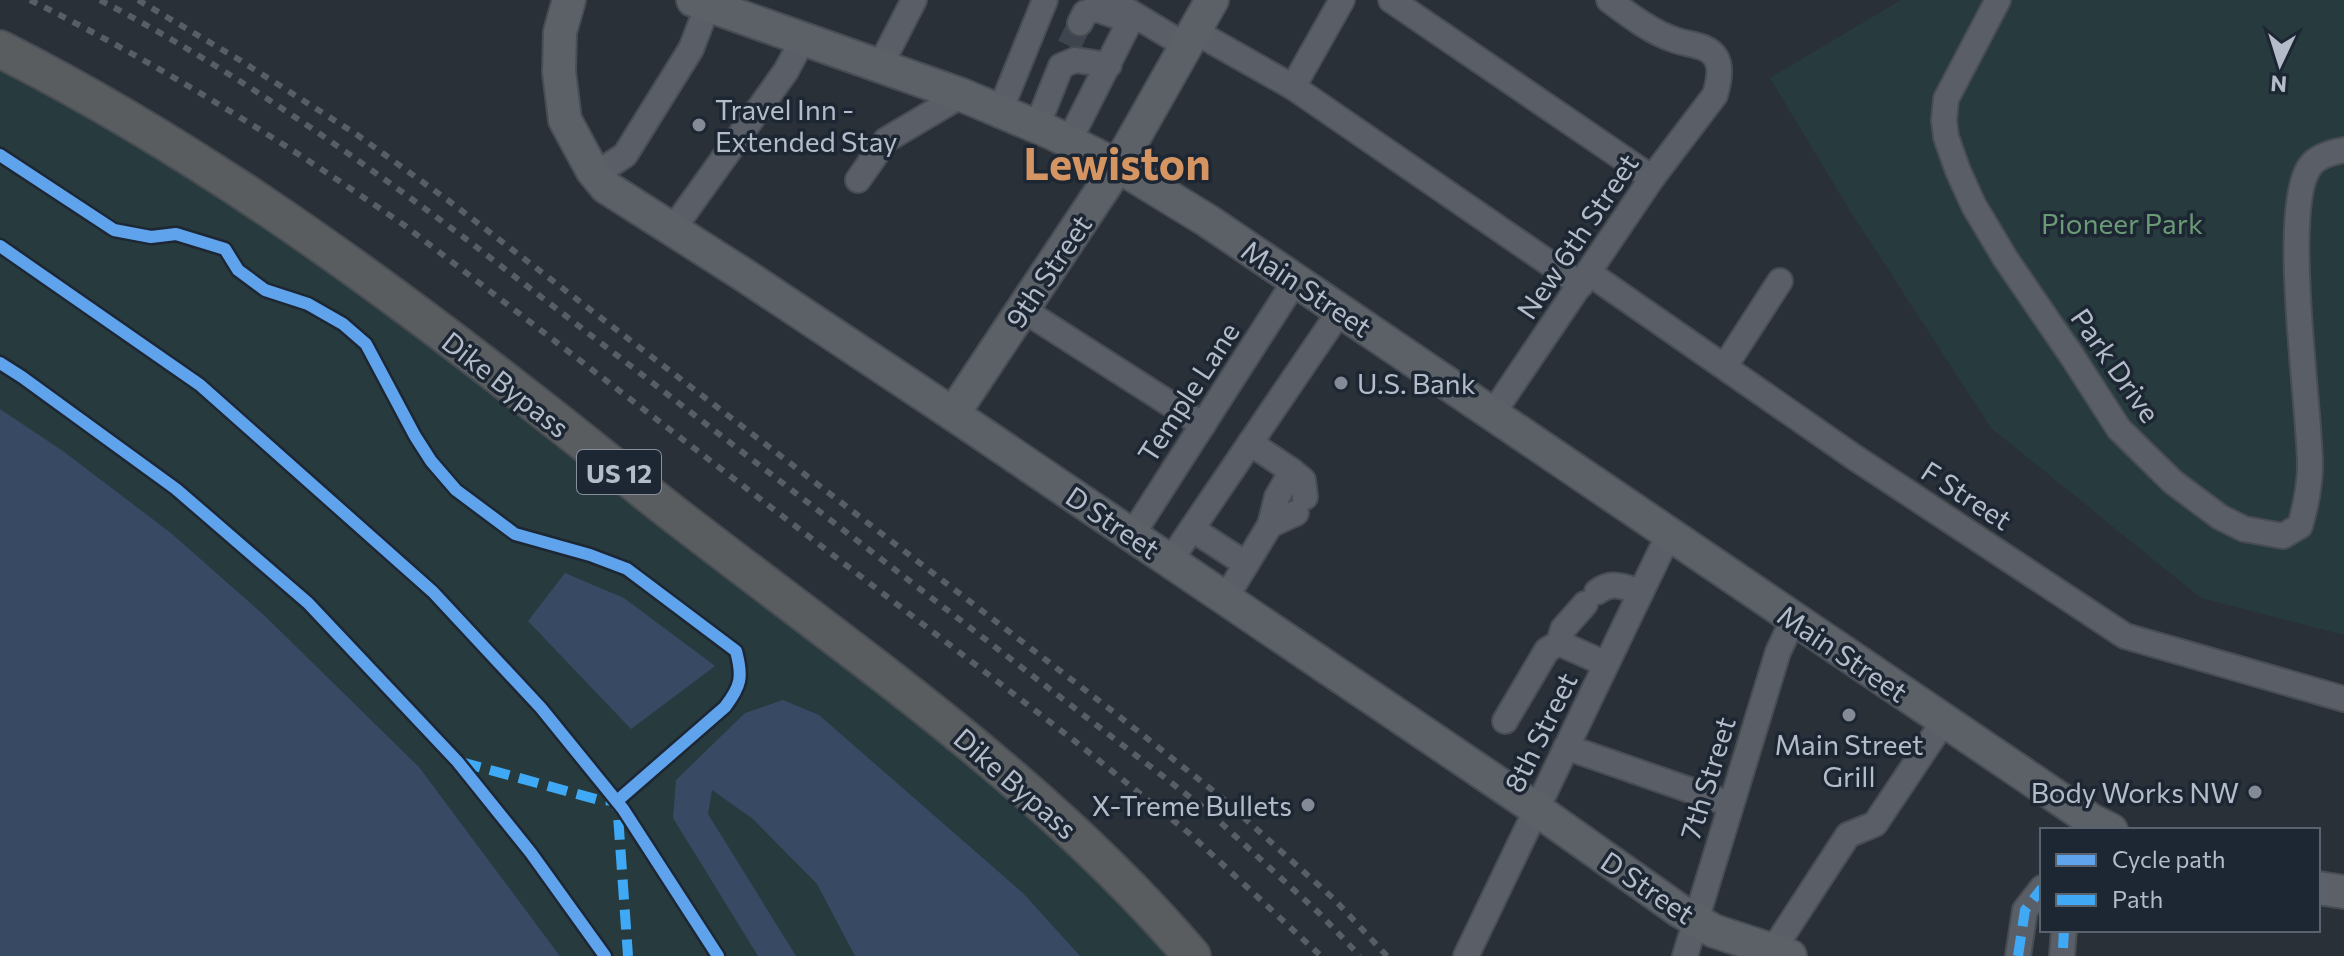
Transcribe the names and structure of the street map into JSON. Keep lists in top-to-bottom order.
{
  "streets": {
    "highway": ["Dike Bypass", "US 12"],
    "main road": ["9th Street", "Main Street", "D Street"],
    "street": [
      "New 6th Street",
      "Park Drive",
      "Temple Lane",
      "F Street",
      "8th Street",
      "7th Street"
    ]
  },
  "crossings": [
    ["New 6th Street", "Main Street"],
    ["New 6th Street", "F Street"],
    ["9th Street", "Main Street"],
    ["9th Street", "F Street"],
    ["9th Street", "D Street"],
    ["Main Street", "Temple Lane"],
    ["Main Street", "8th Street"],
    ["Main Street", "7th Street"],
    ["Temple Lane", "D Street"],
    ["D Street", "8th Street"],
    ["D Street", "7th Street"]
  ],
  "districts": ["Lewiston"],
  "parks": ["Pioneer Park"],
  "places": [
    "Travel Inn - Extended Stay",
    "U.S. Bank",
    "Main Street Grill",
    "Body Works NW",
    "X-Treme Bullets"
  ],
  "legend": ["Cycle path", "Path"],
  "north": "bottom"
}
